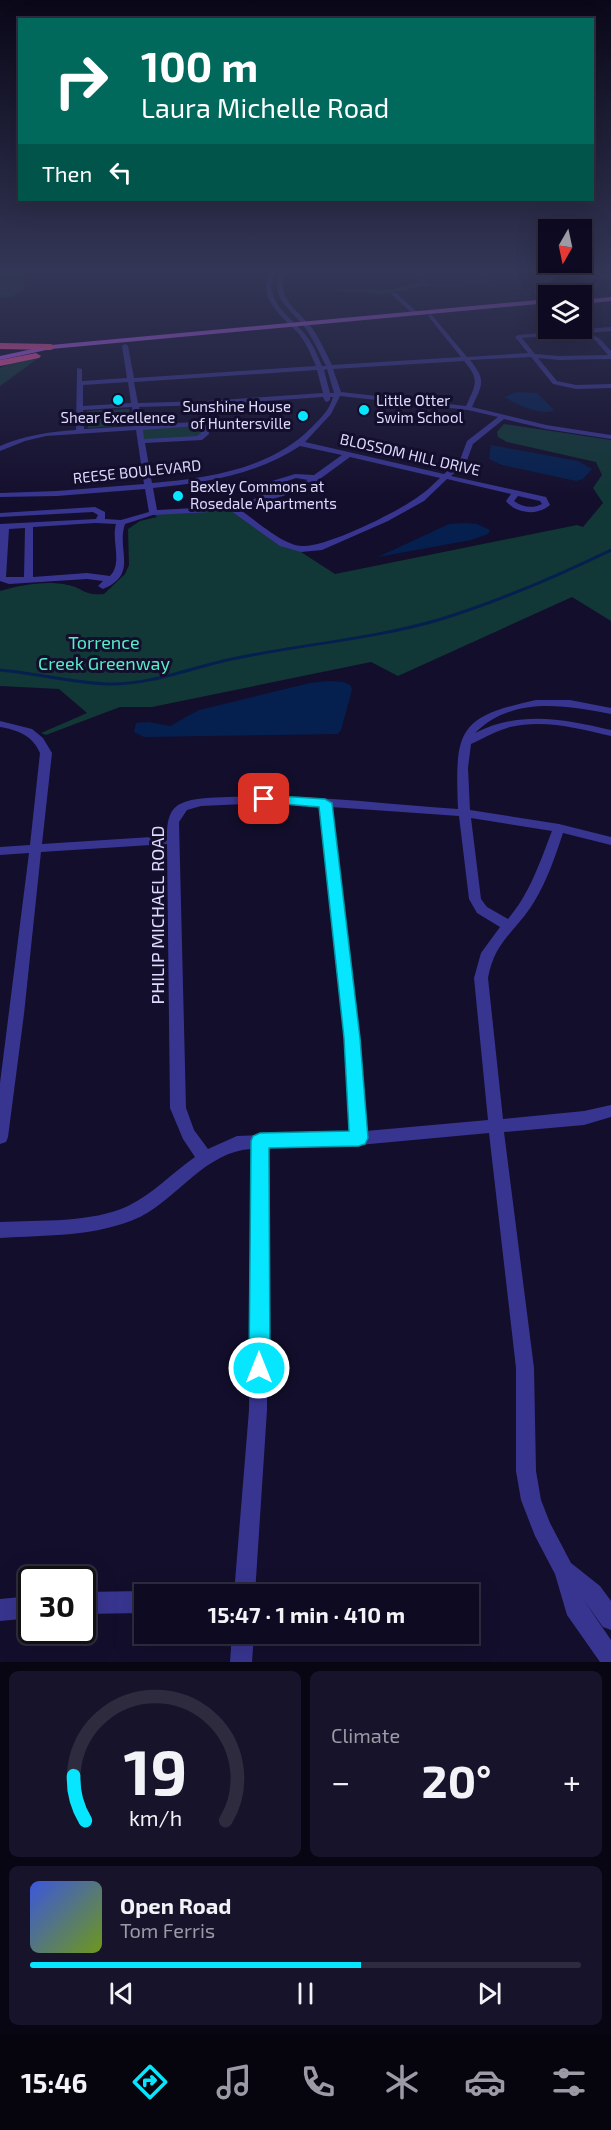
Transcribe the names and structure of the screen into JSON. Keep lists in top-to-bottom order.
{
  "streets": {
    "street": ["BLOSSOM HILL DRIVE", "REESE BOULEVARD", "PHILIP MICHAEL ROAD"]
  },
  "crossings": [
    ["BLOSSOM HILL DRIVE", "REESE BOULEVARD"]
  ],
  "parks": ["Torrence Creek Greenway"],
  "places": [
    "Shear Excellence",
    "Little Otter Swim School",
    "Sunshine House of Huntersville",
    "Bexley Commons at Rosedale Apartments"
  ],
  "north": "bottom",
  "page": {
    "turn": ["100 m", "Laura Michelle Road"],
    "then": "Then",
    "limit": "30",
    "trip": "15:47 · 1 min · 410 m",
    "tile": "Climate",
    "heat": ["−", "20°", "+"],
    "song": ["Open Road", "Tom Ferris"],
    "tabs": "15:46",
    "gauge": ["19", "km/h"]
  }
}
